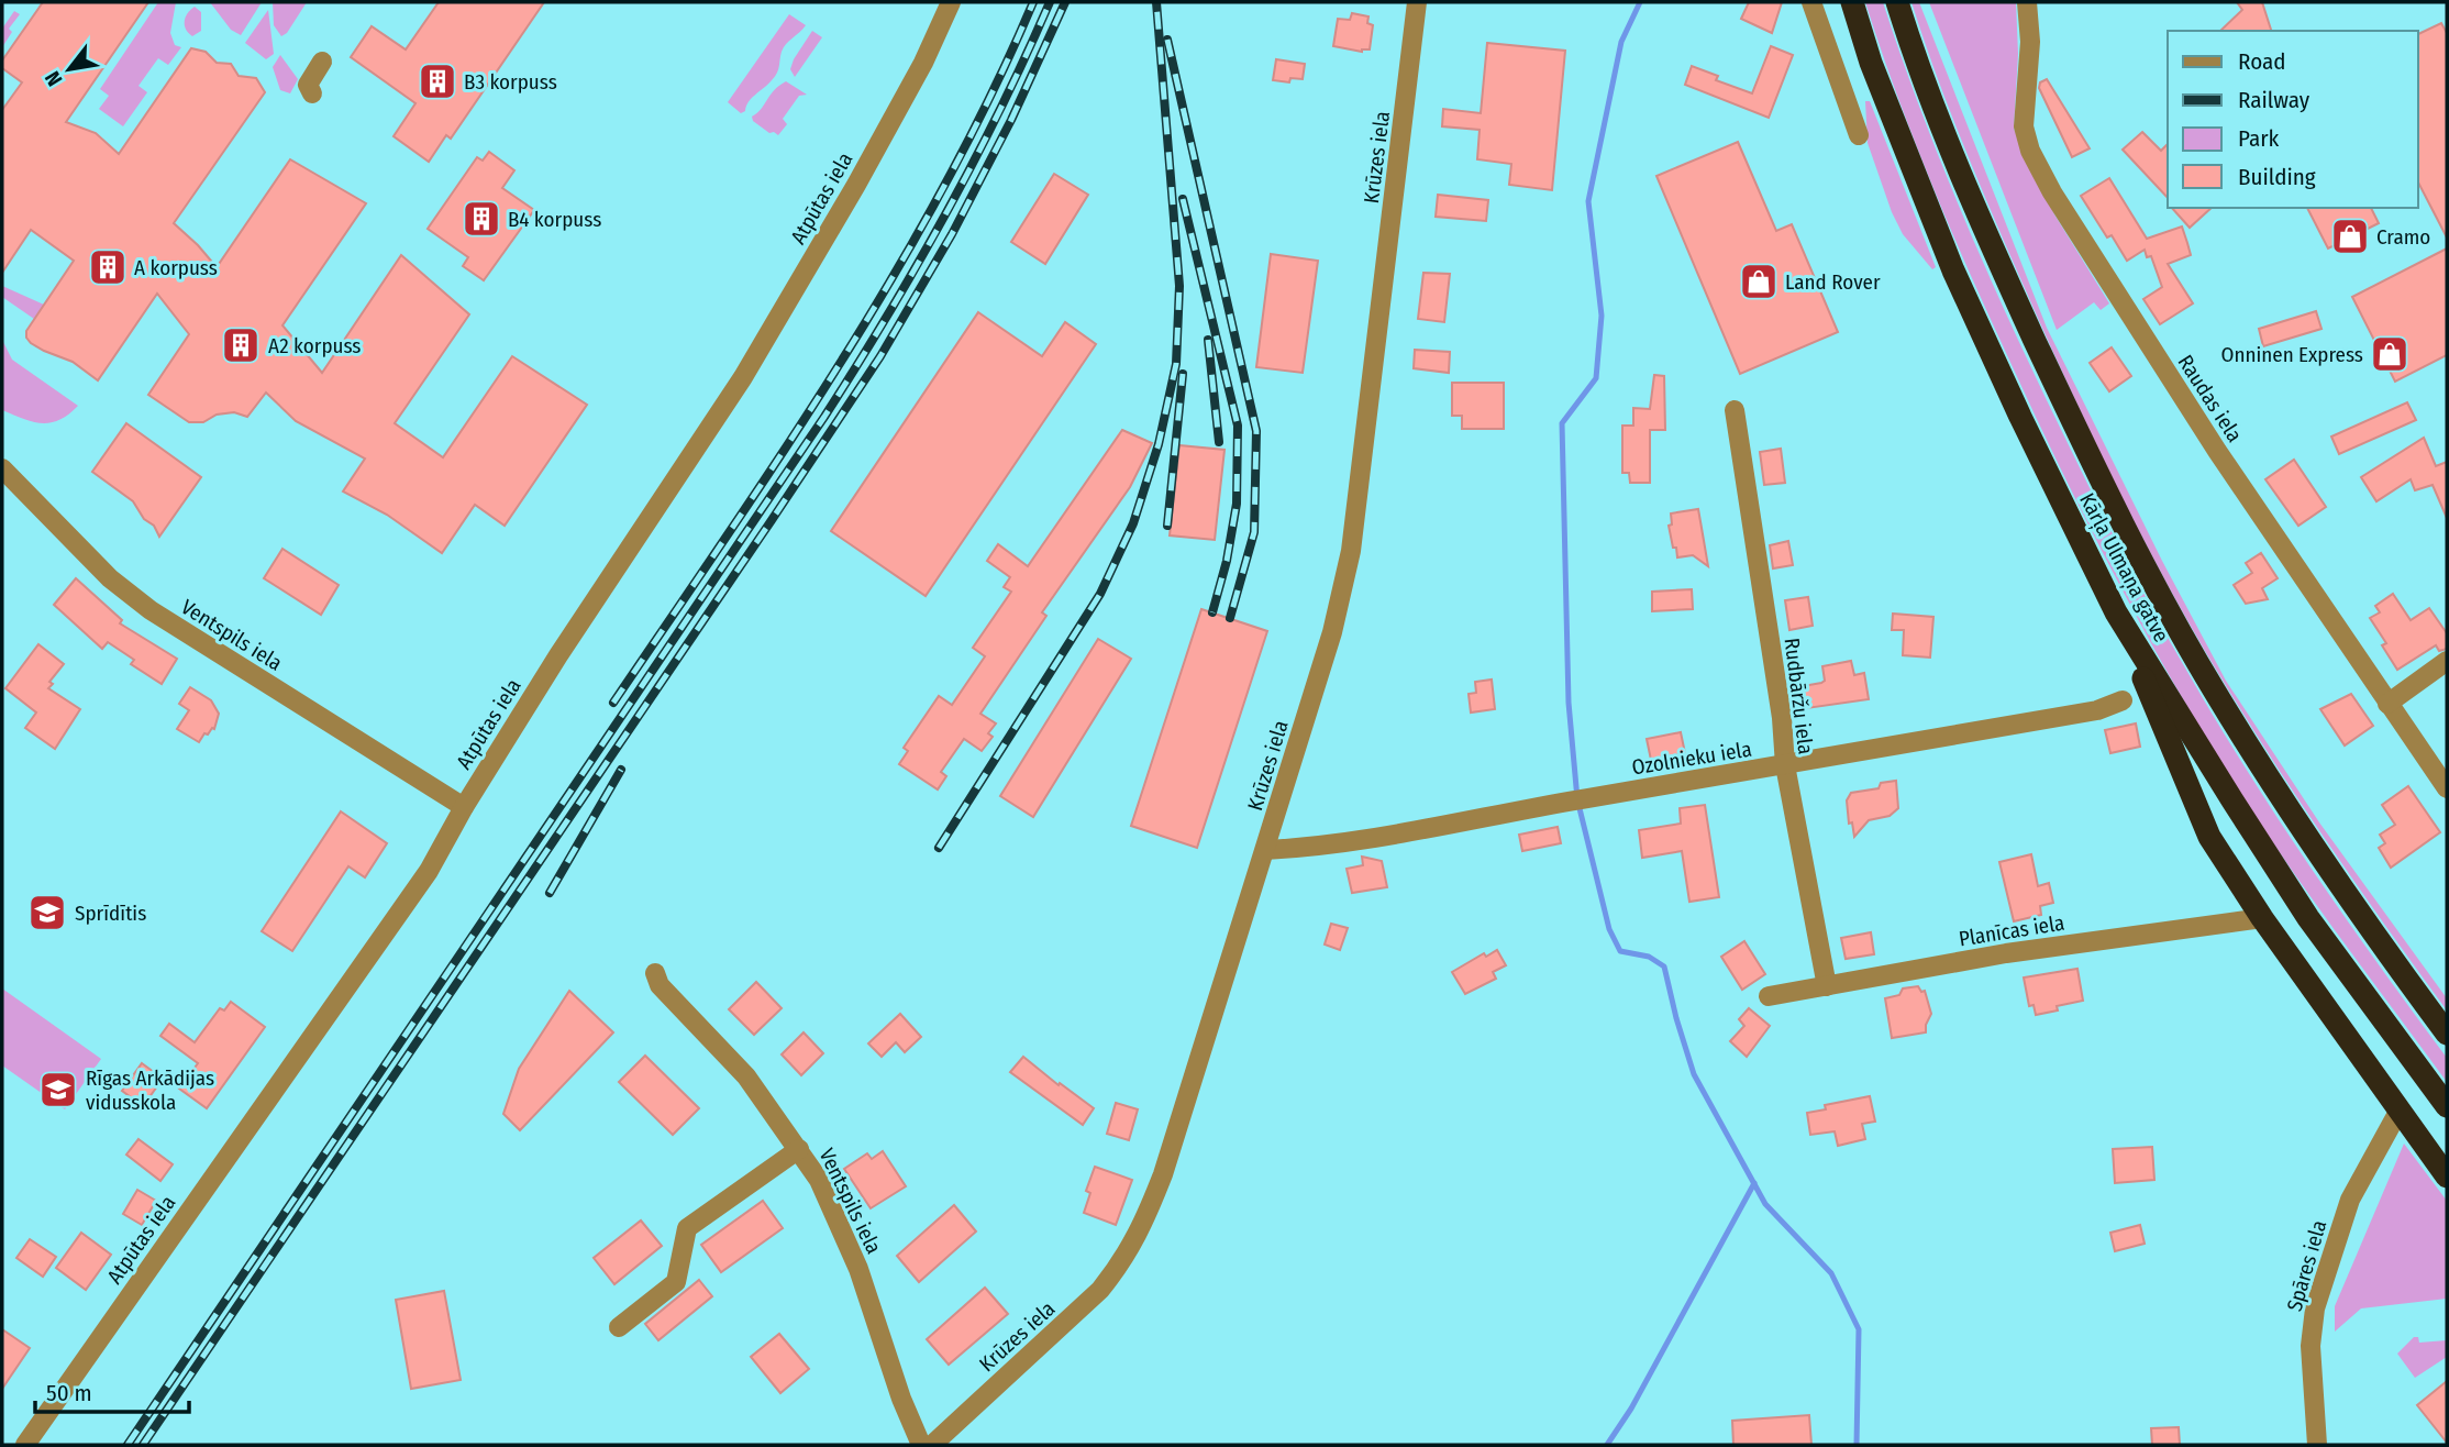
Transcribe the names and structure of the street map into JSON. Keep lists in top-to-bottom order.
{
  "streets": {
    "highway": ["Kārļa Ulmaņa gatve"],
    "street": [
      "Krūzes iela",
      "Atpūtas iela",
      "Raudas iela",
      "Ventspils iela",
      "Rudbāržu iela",
      "Ozolnieku iela",
      "Planīcas iela",
      "Spāres iela"
    ]
  },
  "crossings": [
    ["Krūzes iela", "Ozolnieku iela"],
    ["Atpūtas iela", "Ventspils iela"],
    ["Rudbāržu iela", "Ozolnieku iela"],
    ["Rudbāržu iela", "Planīcas iela"]
  ],
  "places": {
    "building": [
      "B3 korpuss",
      "B4 korpuss",
      "A korpuss",
      "A2 korpuss"
    ],
    "shop": ["Cramo", "Land Rover", "Onninen Express"],
    "school or university": ["Sprīdītis", "Rīgas Arkādijas vidusskola"]
  },
  "legend": [
    "Road",
    "Railway",
    "Park",
    "Building"
  ],
  "scale_bar": "50 m",
  "north": "bottom left"
}
